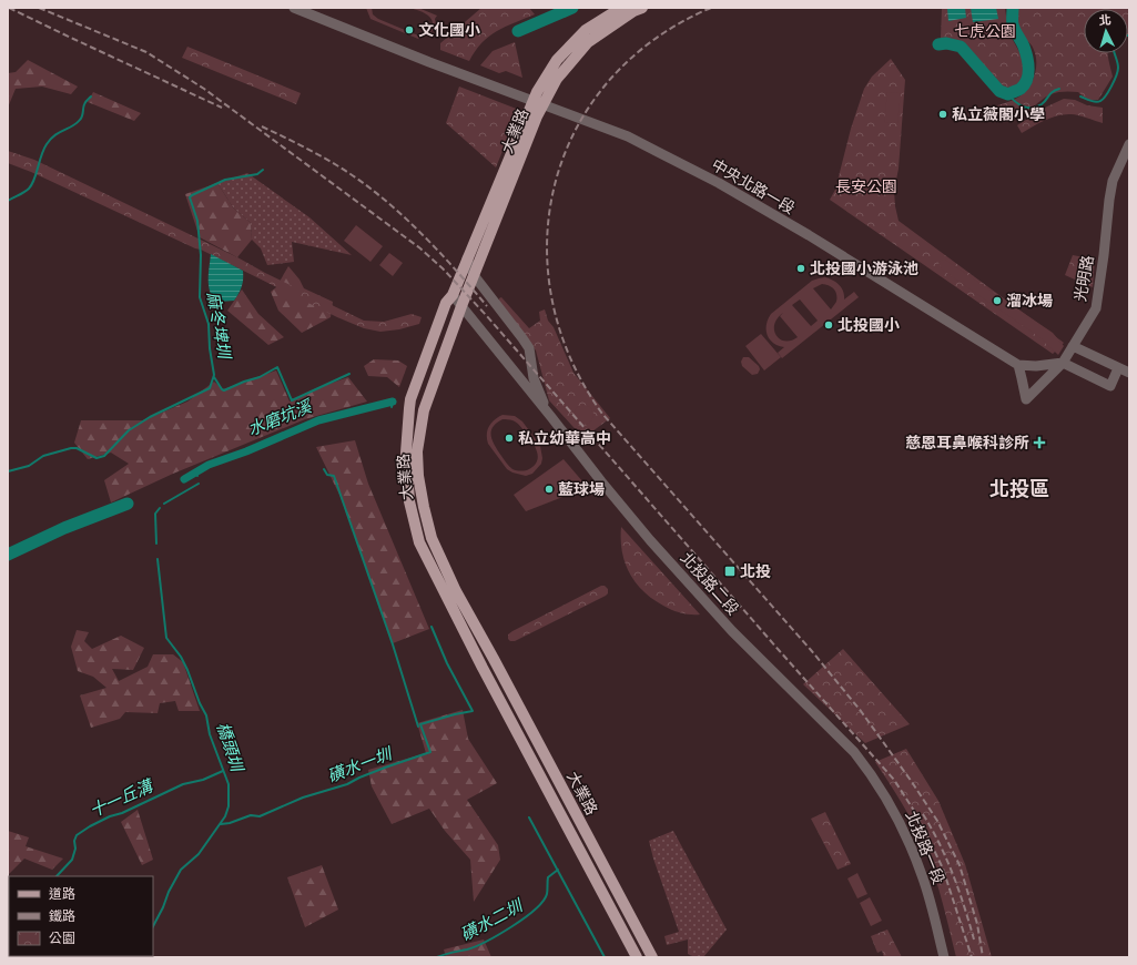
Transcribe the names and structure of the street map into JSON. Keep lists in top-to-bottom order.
{
  "streets": {
    "main road": ["大業路"],
    "street": [
      "中央北路一段",
      "光明路",
      "北投路二段",
      "北投路一段"
    ]
  },
  "crossings": [
    ["大業路", "中央北路一段"],
    ["中央北路一段", "光明路"],
    ["北投路二段", "北投路一段"]
  ],
  "districts": ["北投區"],
  "water": [
    "麻冬埤圳",
    "水磨坑溪",
    "橋頭圳",
    "磺水一圳",
    "十一丘溝",
    "磺水二圳"
  ],
  "parks": ["七虎公園", "長安公園"],
  "places": {
    "other": [
      "文化國小",
      "私立薇閣小學",
      "北投國小游泳池",
      "溜冰場",
      "北投國小",
      "私立幼華高中",
      "藍球場"
    ],
    "health": ["慈恩耳鼻喉科診所"],
    "transit": ["北投"]
  },
  "legend": ["道路", "鐵路", "公園"],
  "north": "top"
}
